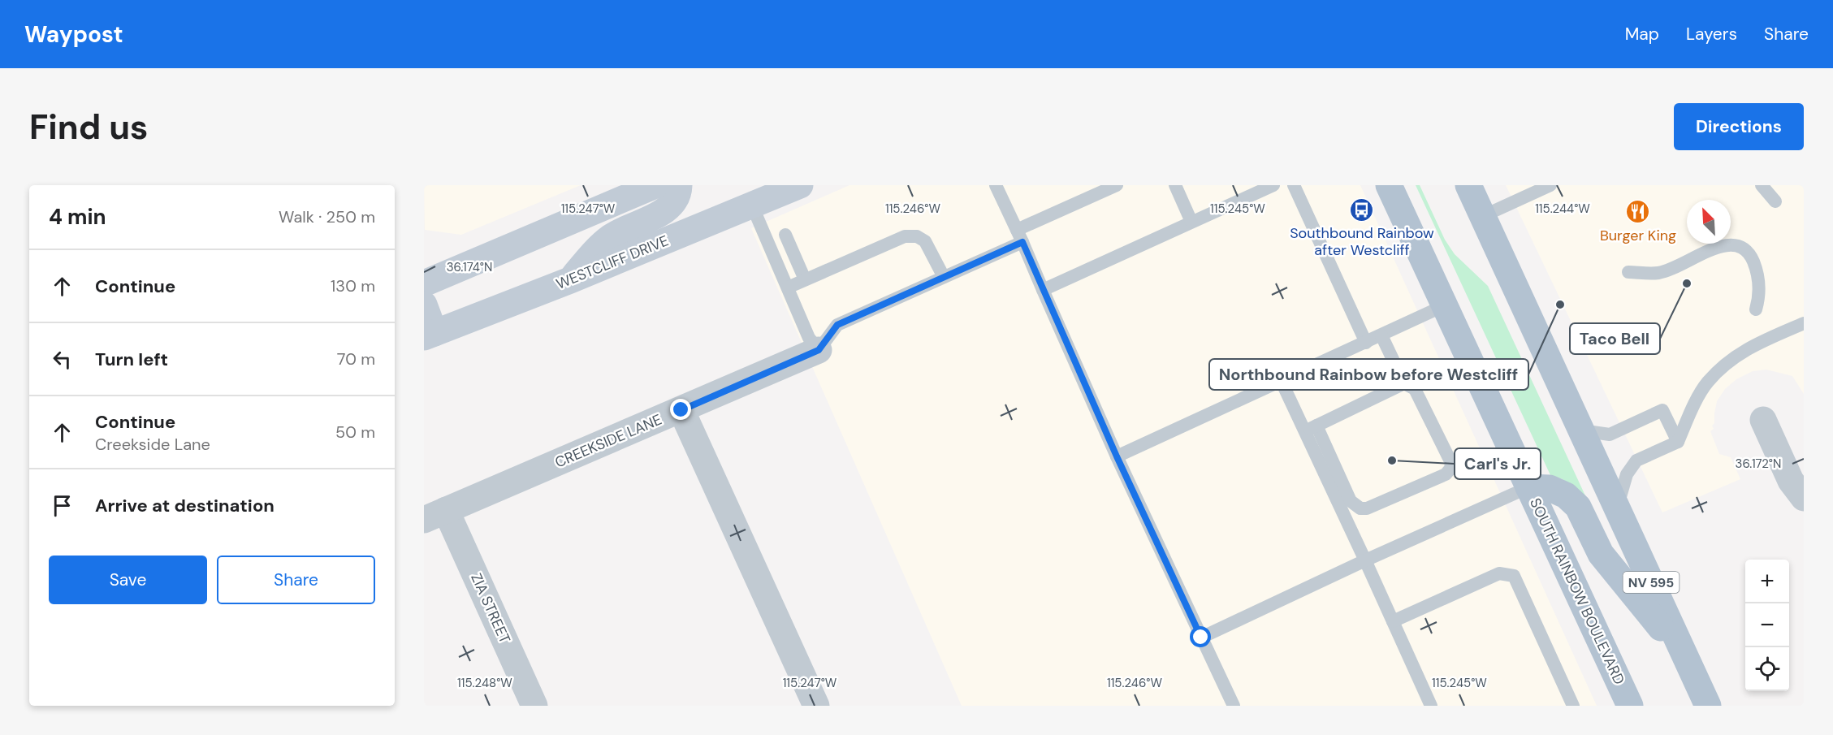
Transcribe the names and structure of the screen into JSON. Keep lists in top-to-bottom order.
{
  "streets": {
    "main road": ["WESTCLIFF DRIVE", "NV 595", "SOUTH RAINBOW BOULEVARD"],
    "street": ["CREEKSIDE LANE", "ZIA STREET"]
  },
  "crossings": [
    ["CREEKSIDE LANE", "ZIA STREET"]
  ],
  "places": {
    "bus stop": ["Southbound Rainbow after Westcliff"],
    "restaurant": ["Burger King"],
    "other": ["Taco Bell", "Northbound Rainbow before Westcliff", "Carl's Jr."]
  },
  "north": "top left",
  "page": {
    "header": "Waypost",
    "nav": ["Map", "Layers", "Share"],
    "buttons": [
      "Directions",
      ["Save", "Share"]
    ],
    "title": "Find us",
    "heading": ["4 min", "Walk · 250 m"],
    "list": [
      ["Continue", "130 m"],
      ["Turn left", "70 m"],
      ["Continue", "Creekside Lane", "50 m"],
      "Arrive at destination"
    ],
    "map_buttons": ["+", "−"]
  },
  "coordinates": [
    "115.247°W",
    "115.246°W",
    "115.245°W",
    "115.244°W",
    "36.174°N",
    "36.172°N",
    "115.248°W"
  ]
}
